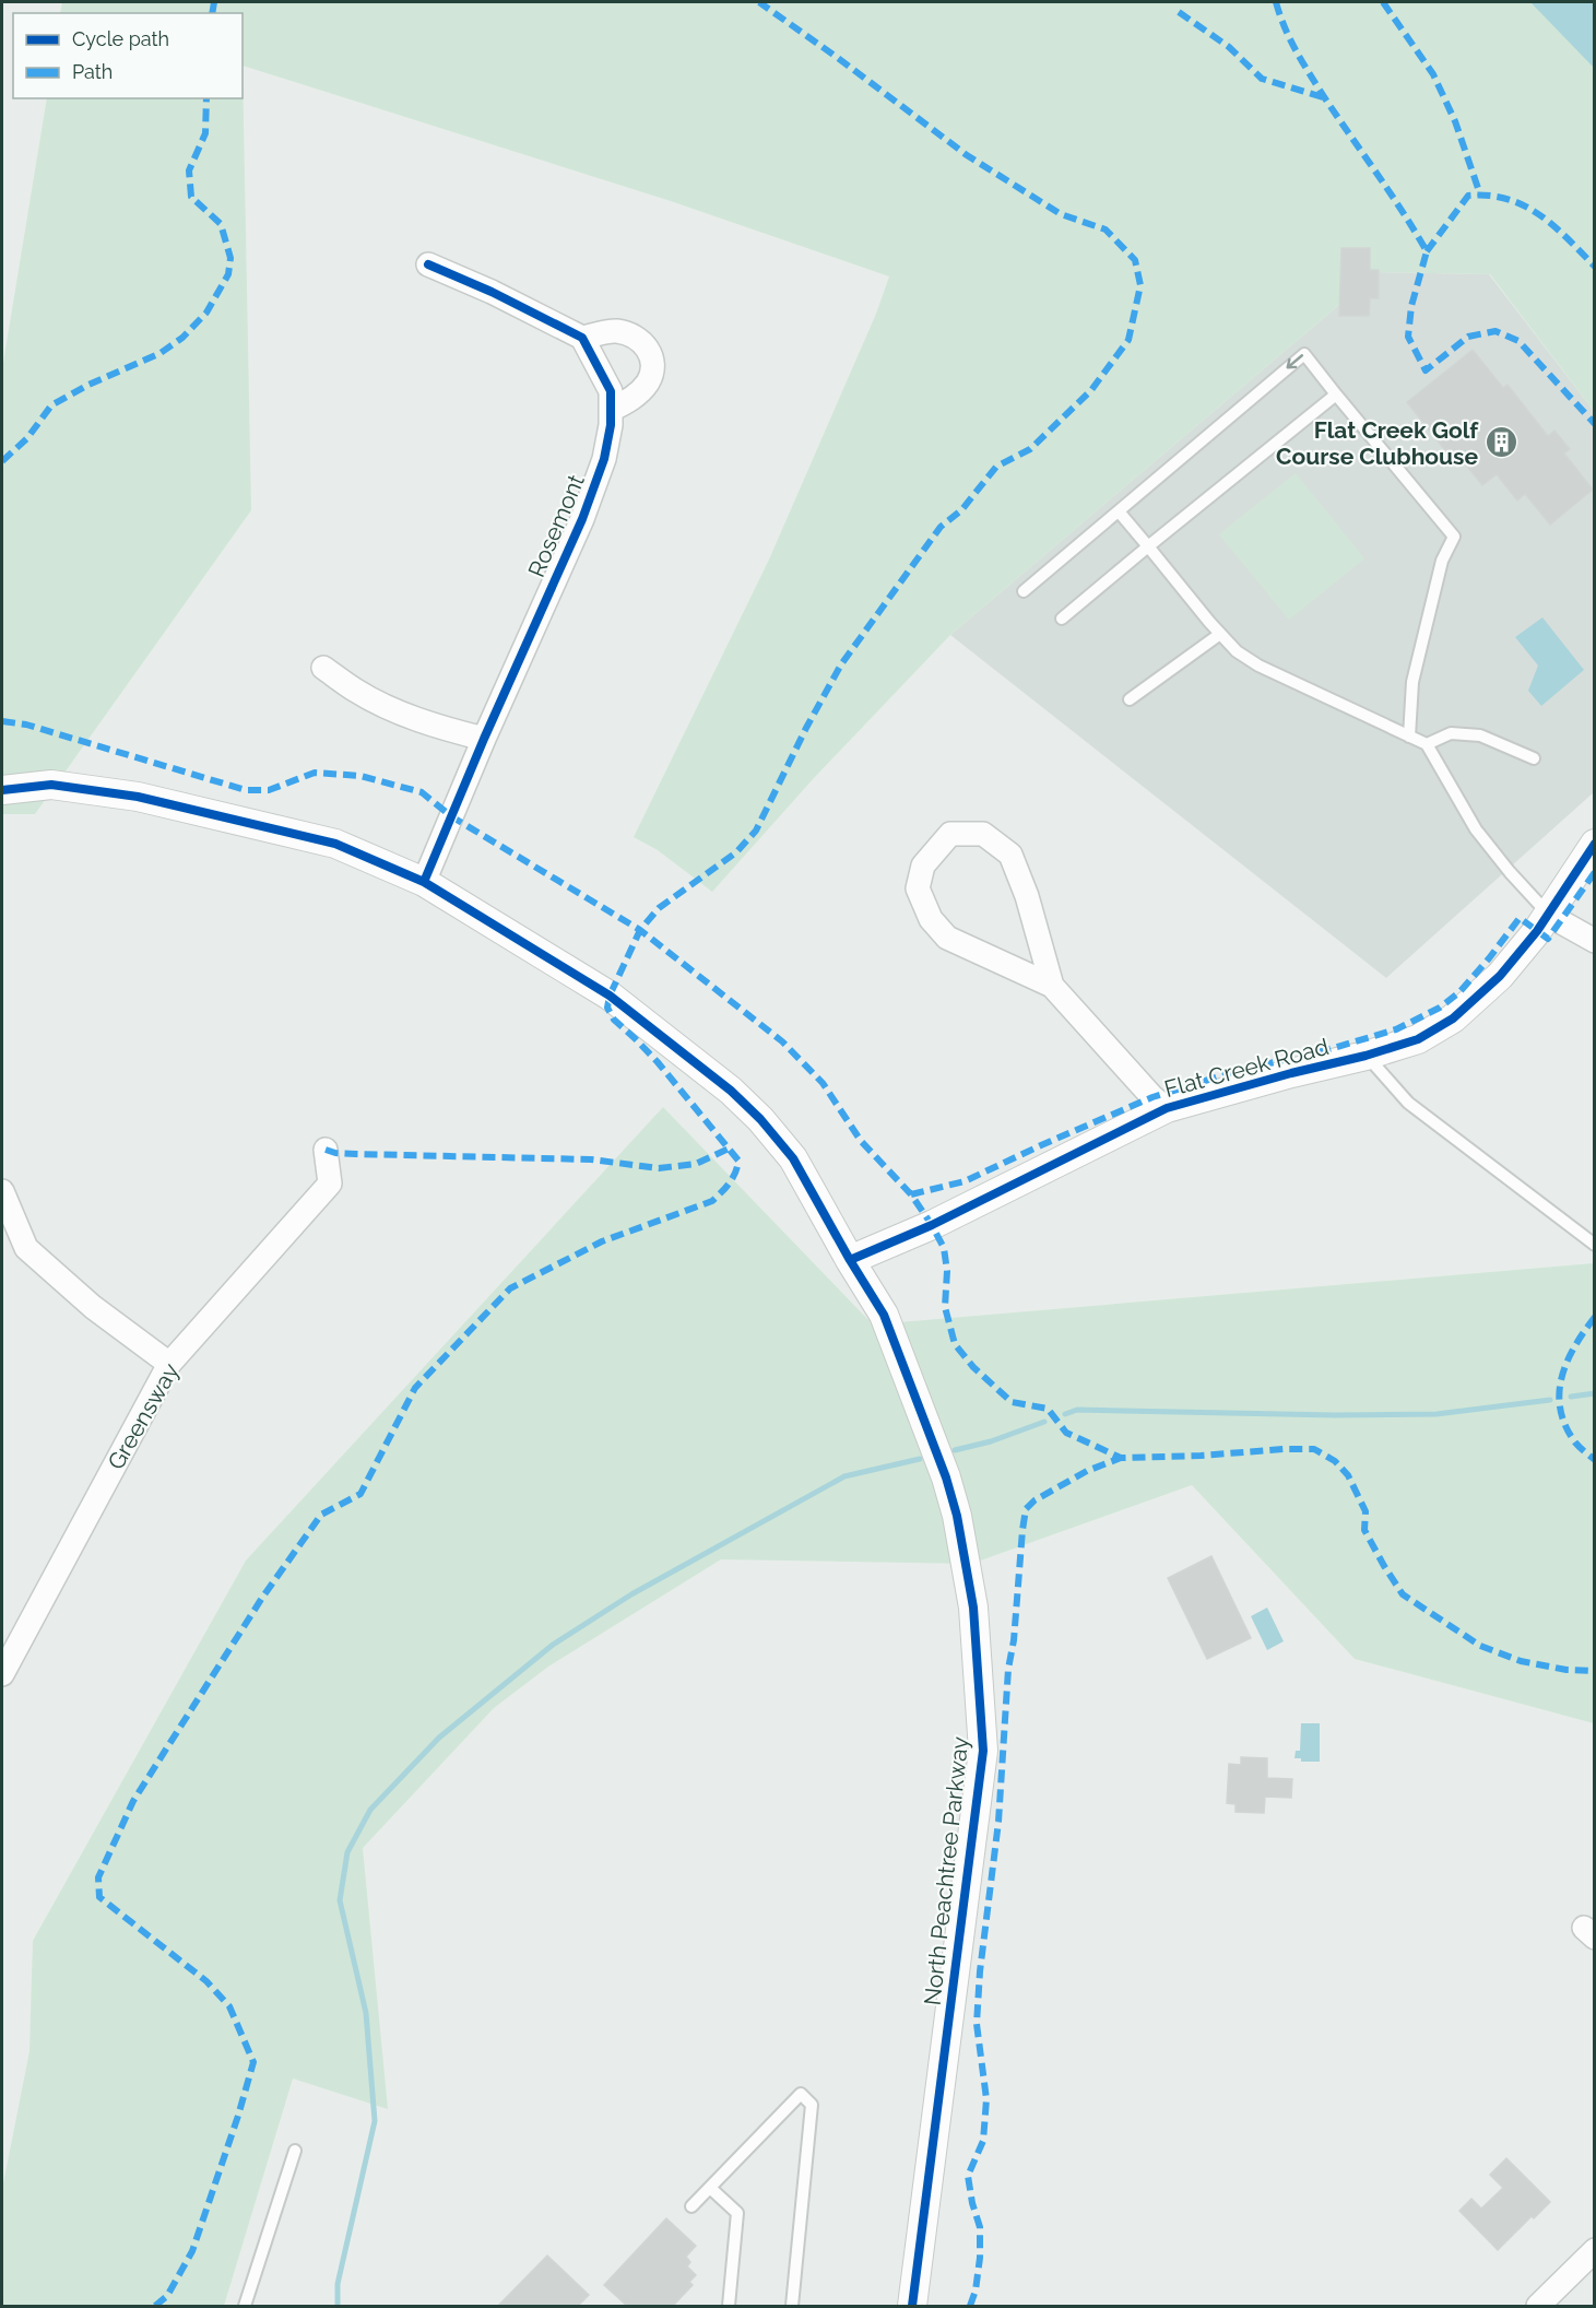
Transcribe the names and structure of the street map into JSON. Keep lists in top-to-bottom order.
{
  "streets": {
    "street": [
      "Rosemont",
      "Flat Creek Road",
      "Greensway",
      "North Peachtree Parkway"
    ]
  },
  "crossings": [
    ["Rosemont", "North Peachtree Parkway"],
    ["Flat Creek Road", "North Peachtree Parkway"]
  ],
  "places": {
    "building": ["Flat Creek Golf Course Clubhouse"]
  },
  "legend": ["Cycle path", "Path"]
}
